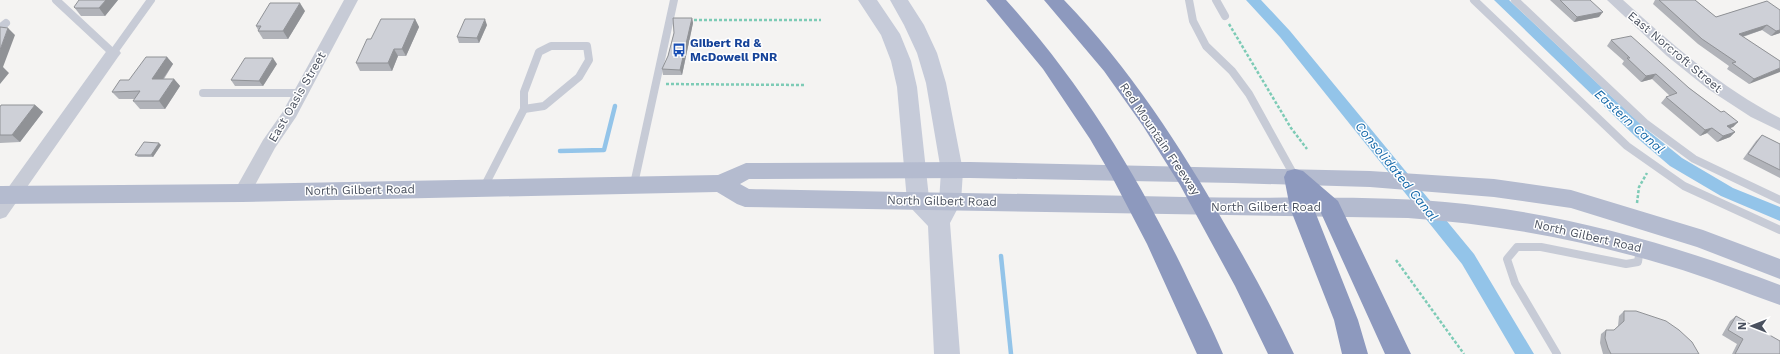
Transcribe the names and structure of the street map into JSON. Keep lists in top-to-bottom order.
{
  "streets": {
    "highway": ["Red Mountain Freeway"],
    "main road": ["North Gilbert Road"],
    "street": ["East Norcroft Street", "East Oasis Street"]
  },
  "crossings": [
    ["East Oasis Street", "North Gilbert Road"]
  ],
  "water": ["Eastern Canal", "Consolidated Canal"],
  "places": {
    "bus stop": ["Gilbert Rd & McDowell PNR"]
  },
  "north": "left"
}
